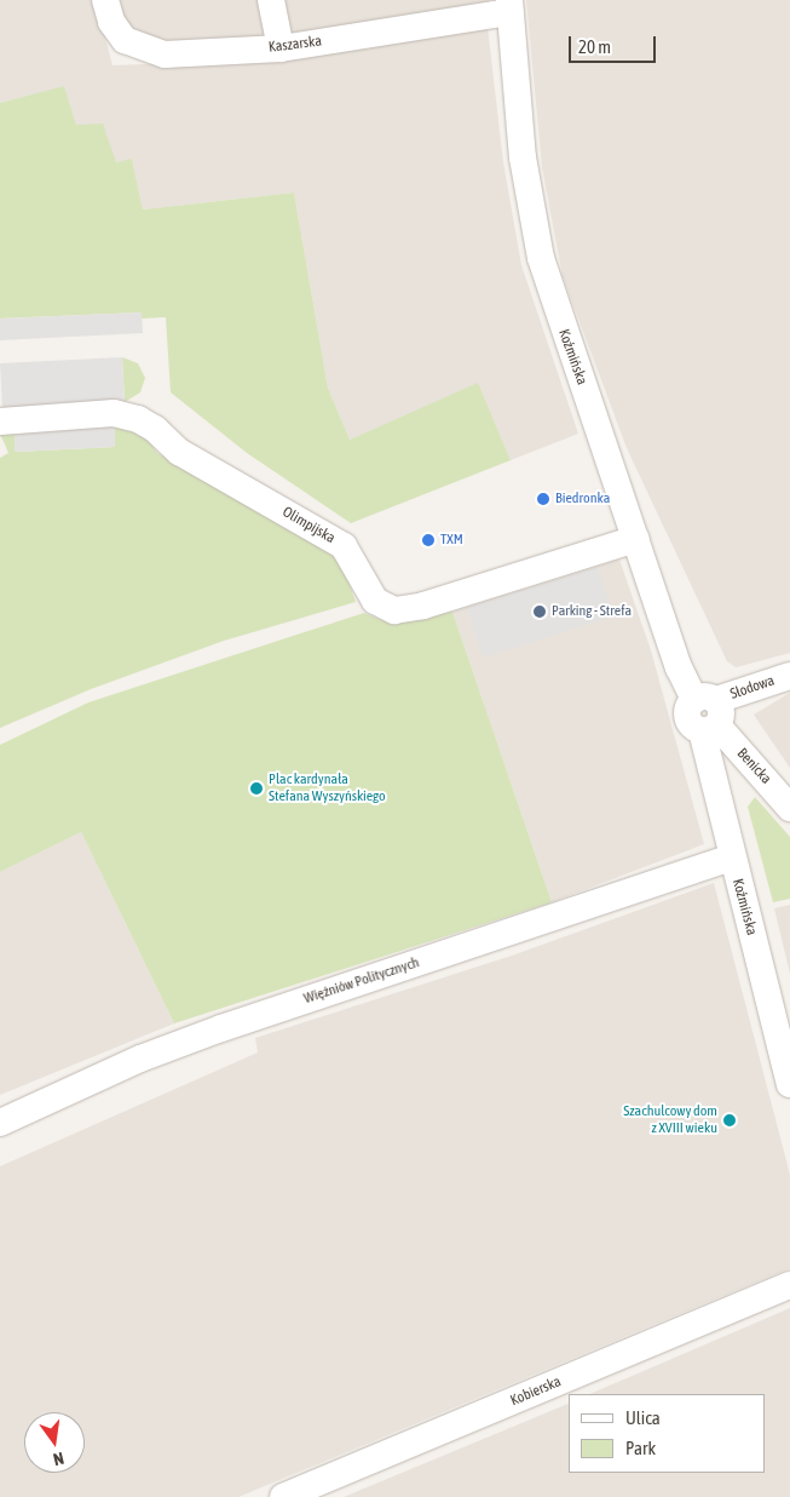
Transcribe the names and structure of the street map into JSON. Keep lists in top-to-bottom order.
{
  "streets": {
    "street": [
      "Kaszarska",
      "Koźmińska",
      "Olimpijska",
      "Słodowa",
      "Benicka",
      "Więźniów Politycznych",
      "Kobierska"
    ]
  },
  "crossings": [
    ["Kaszarska", "Koźmińska"],
    ["Koźmińska", "Olimpijska"],
    ["Koźmińska", "Słodowa"],
    ["Koźmińska", "Benicka"],
    ["Koźmińska", "Więźniów Politycznych"],
    ["Słodowa", "Benicka"]
  ],
  "places": [
    "Biedronka",
    "TXM",
    "Parking - Strefa",
    "Plac kardynała Stefana Wyszyńskiego",
    "Szachulcowy dom z XVIII wieku"
  ],
  "legend": ["Ulica", "Park"],
  "scale_bar": "20 m",
  "north": "bottom"
}
